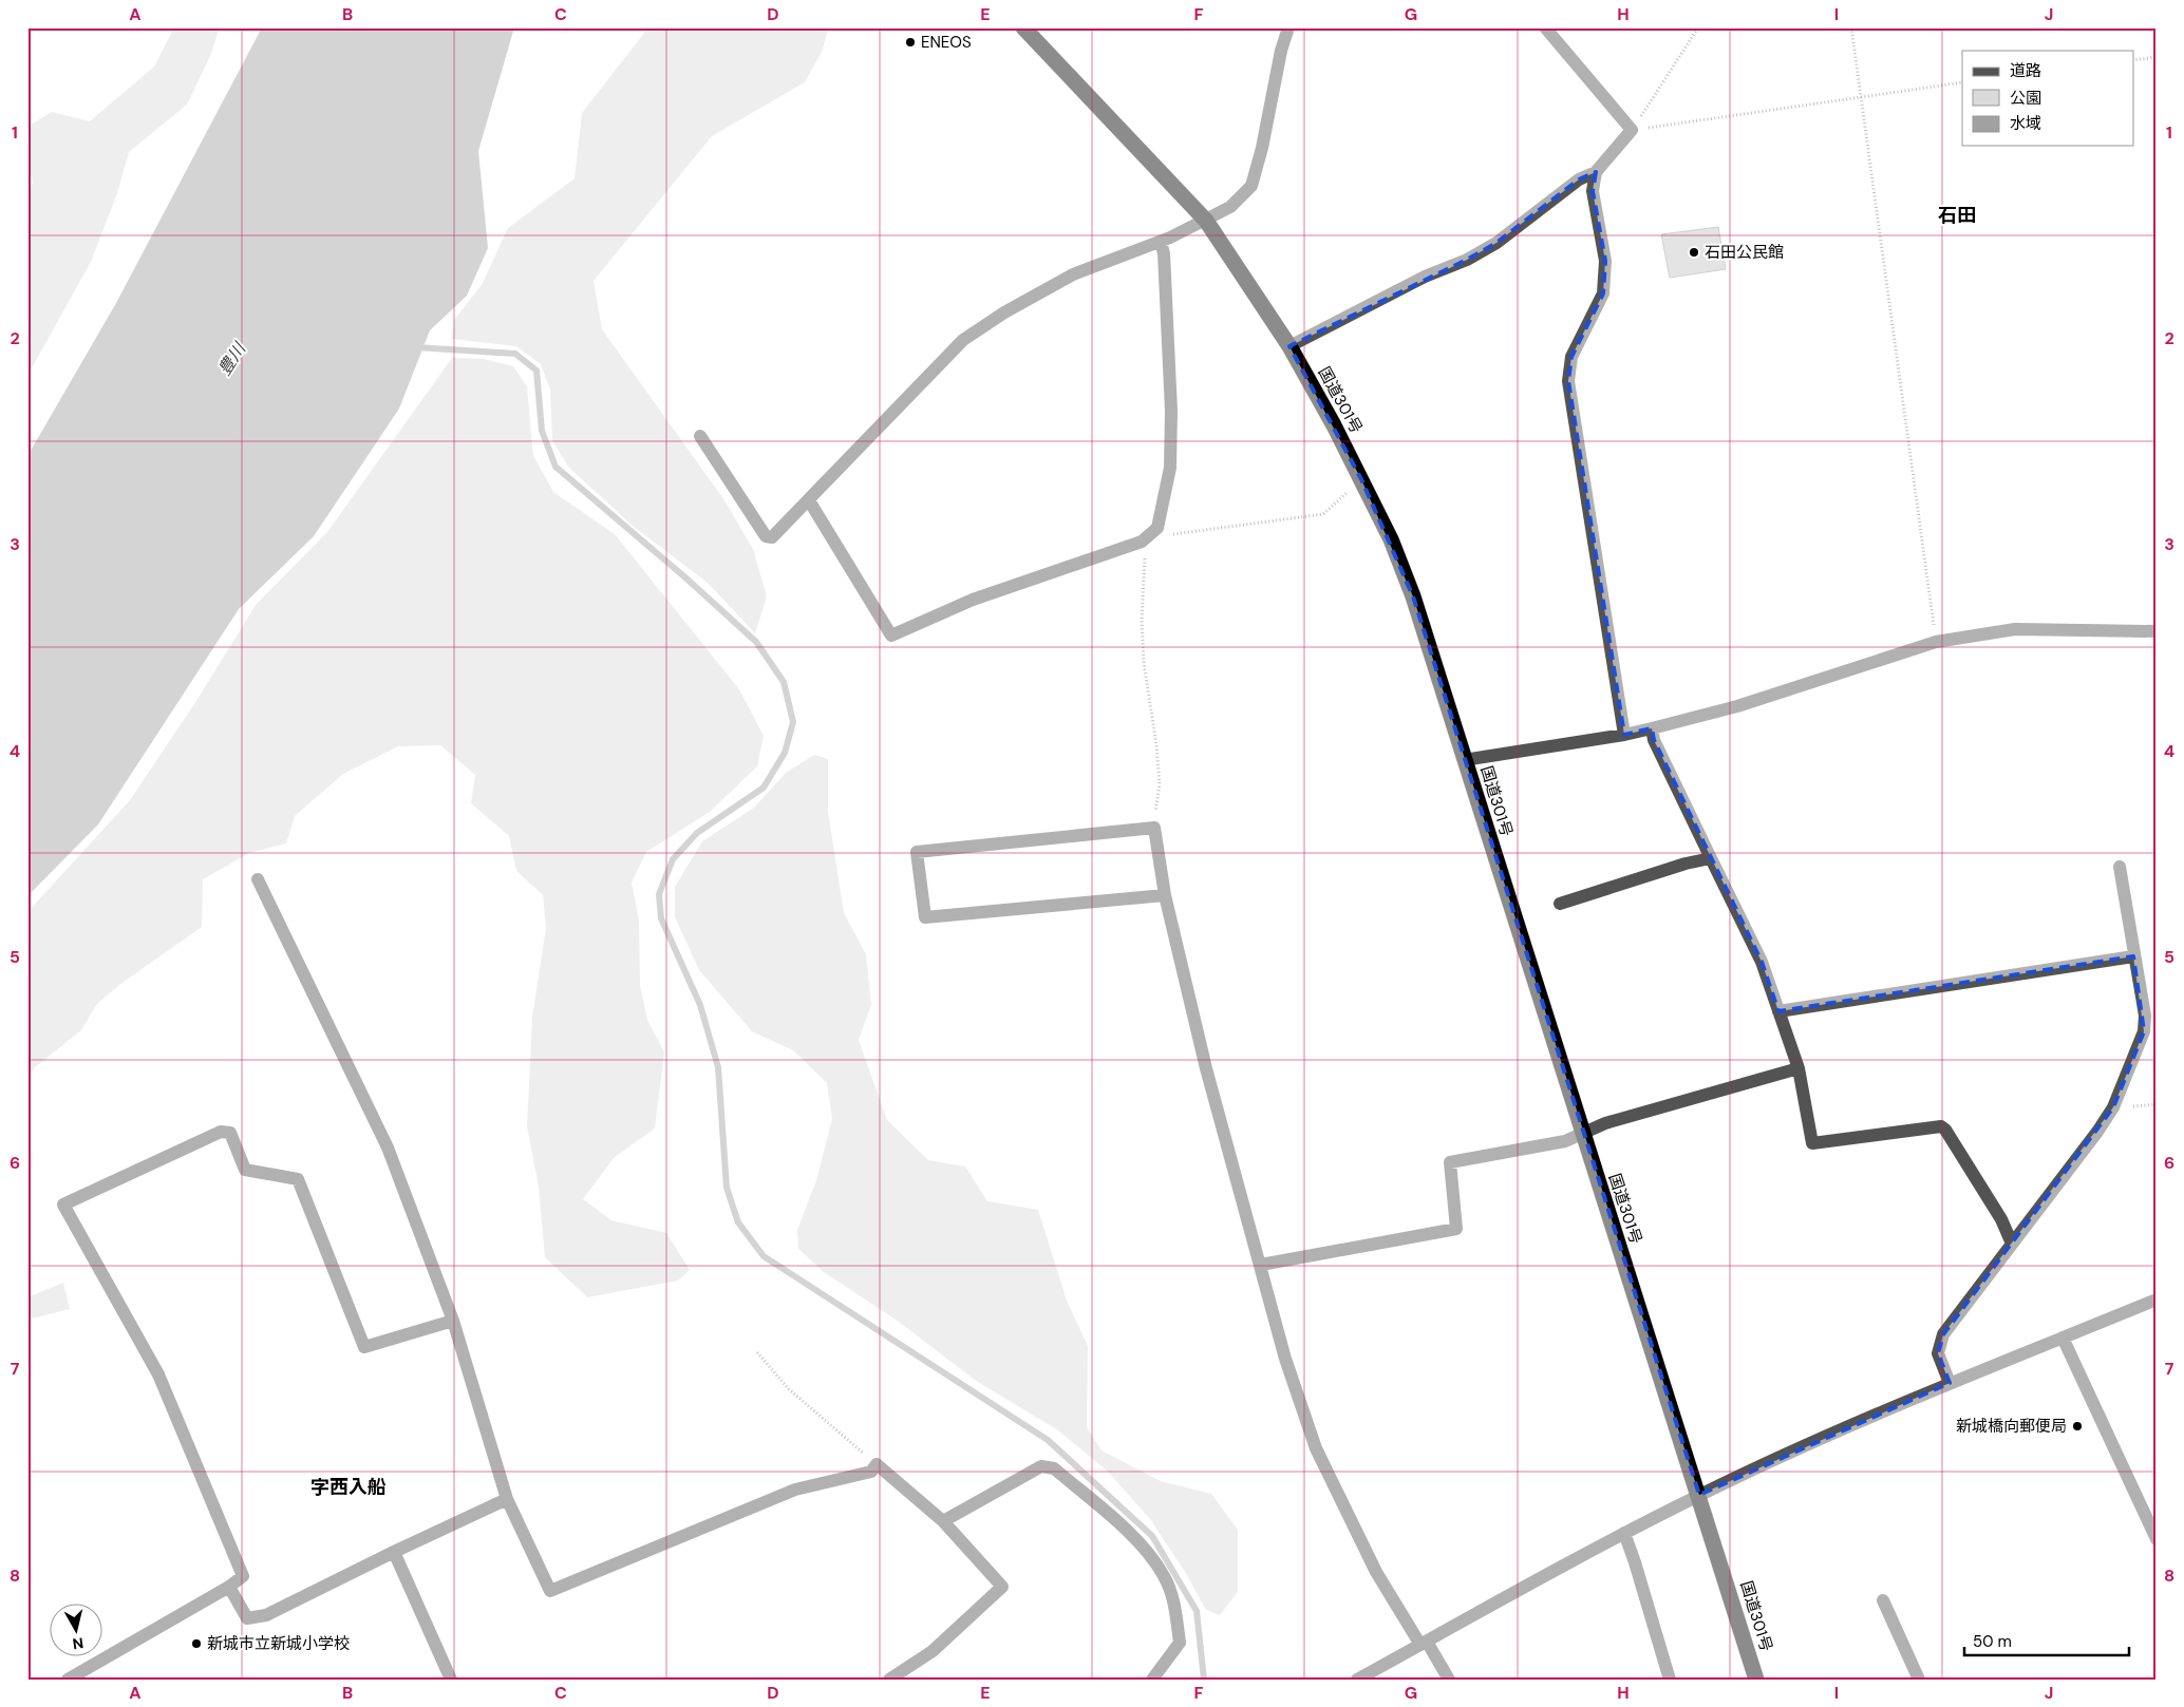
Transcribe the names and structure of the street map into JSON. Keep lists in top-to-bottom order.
{
  "streets": {
    "highway": ["国道301号"]
  },
  "districts": ["石田", "字西入船"],
  "water": ["豊川"],
  "places": [
    "ENEOS",
    "石田公民館",
    "新城橋向郵便局",
    "新城市立新城小学校"
  ],
  "legend": ["道路", "公園", "水域"],
  "scale_bar": "50 m",
  "north": "bottom",
  "grid": {
    "columns": [
      "A",
      "B",
      "C",
      "D",
      "E",
      "F",
      "G",
      "H",
      "I",
      "J"
    ],
    "rows": [
      "1",
      "2",
      "3",
      "4",
      "5",
      "6",
      "7",
      "8"
    ]
  }
}
